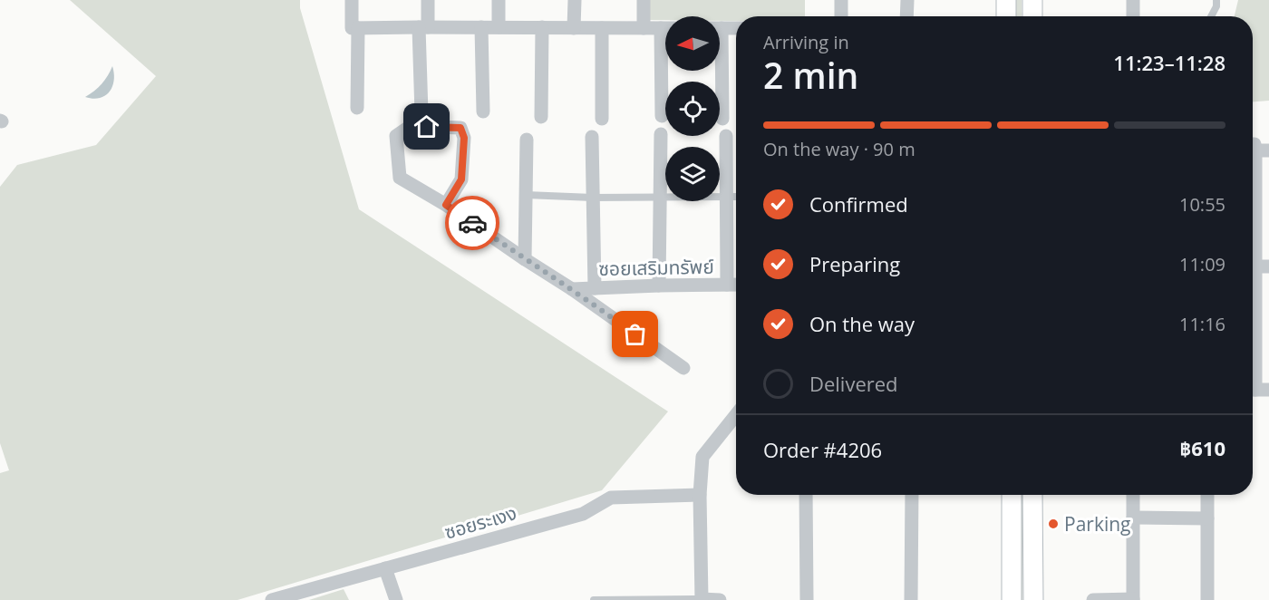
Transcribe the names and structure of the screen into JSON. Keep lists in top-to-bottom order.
{
  "streets": {
    "street": ["ซอยเสริมทรัพย์", "ซอยระเงง"]
  },
  "places": ["Parking"],
  "north": "left",
  "page": {
    "heading": ["2 min", "Arriving in", "11:23–11:28"],
    "panel": ["Order #4206", "฿610"],
    "bar": "On the way · 90 m",
    "list": [
      ["Confirmed", "10:55"],
      ["Preparing", "11:09"],
      ["On the way", "11:16"],
      "Delivered"
    ]
  }
}
